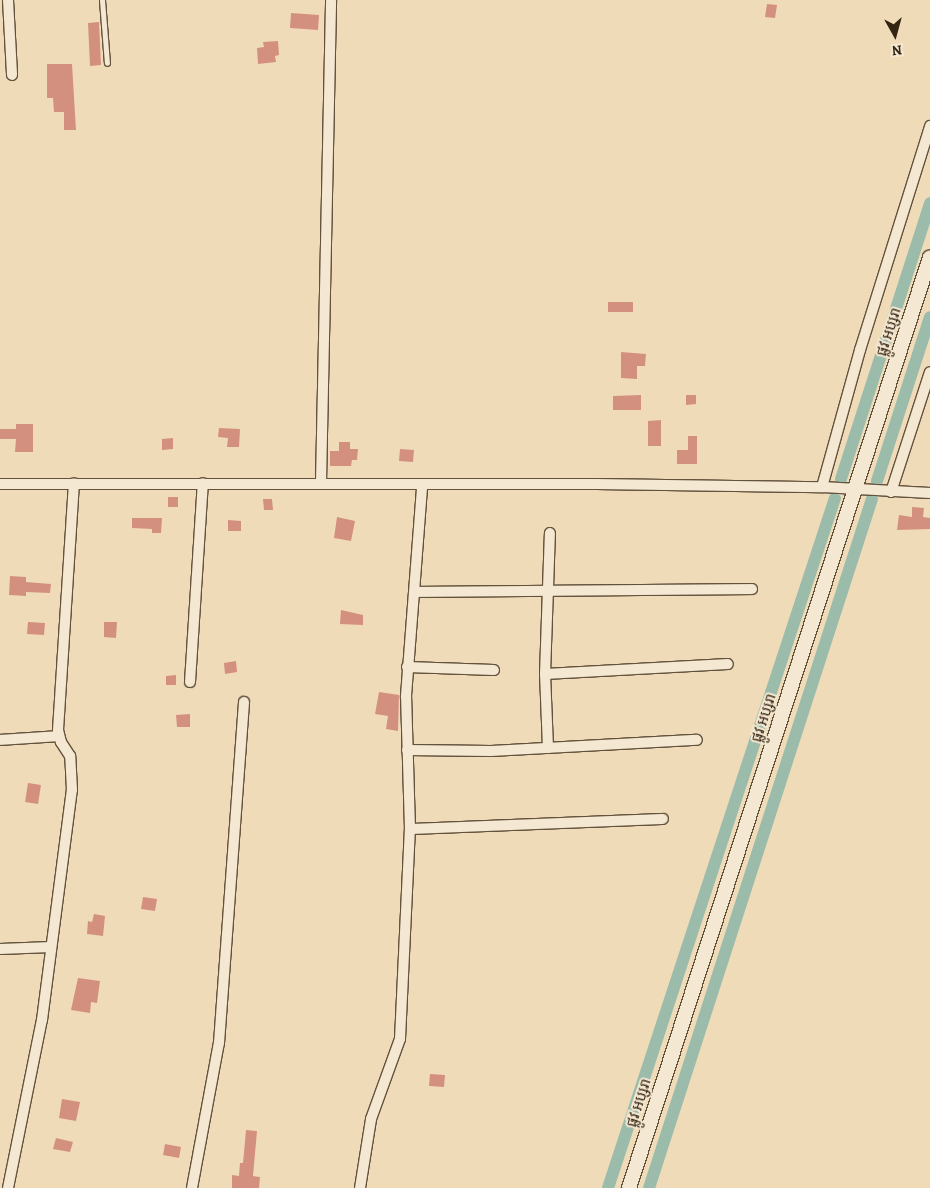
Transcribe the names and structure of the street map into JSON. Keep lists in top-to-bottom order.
{
  "streets": {
    "street": ["ផ្លូវ អប្សរា"]
  },
  "north": "bottom"
}
